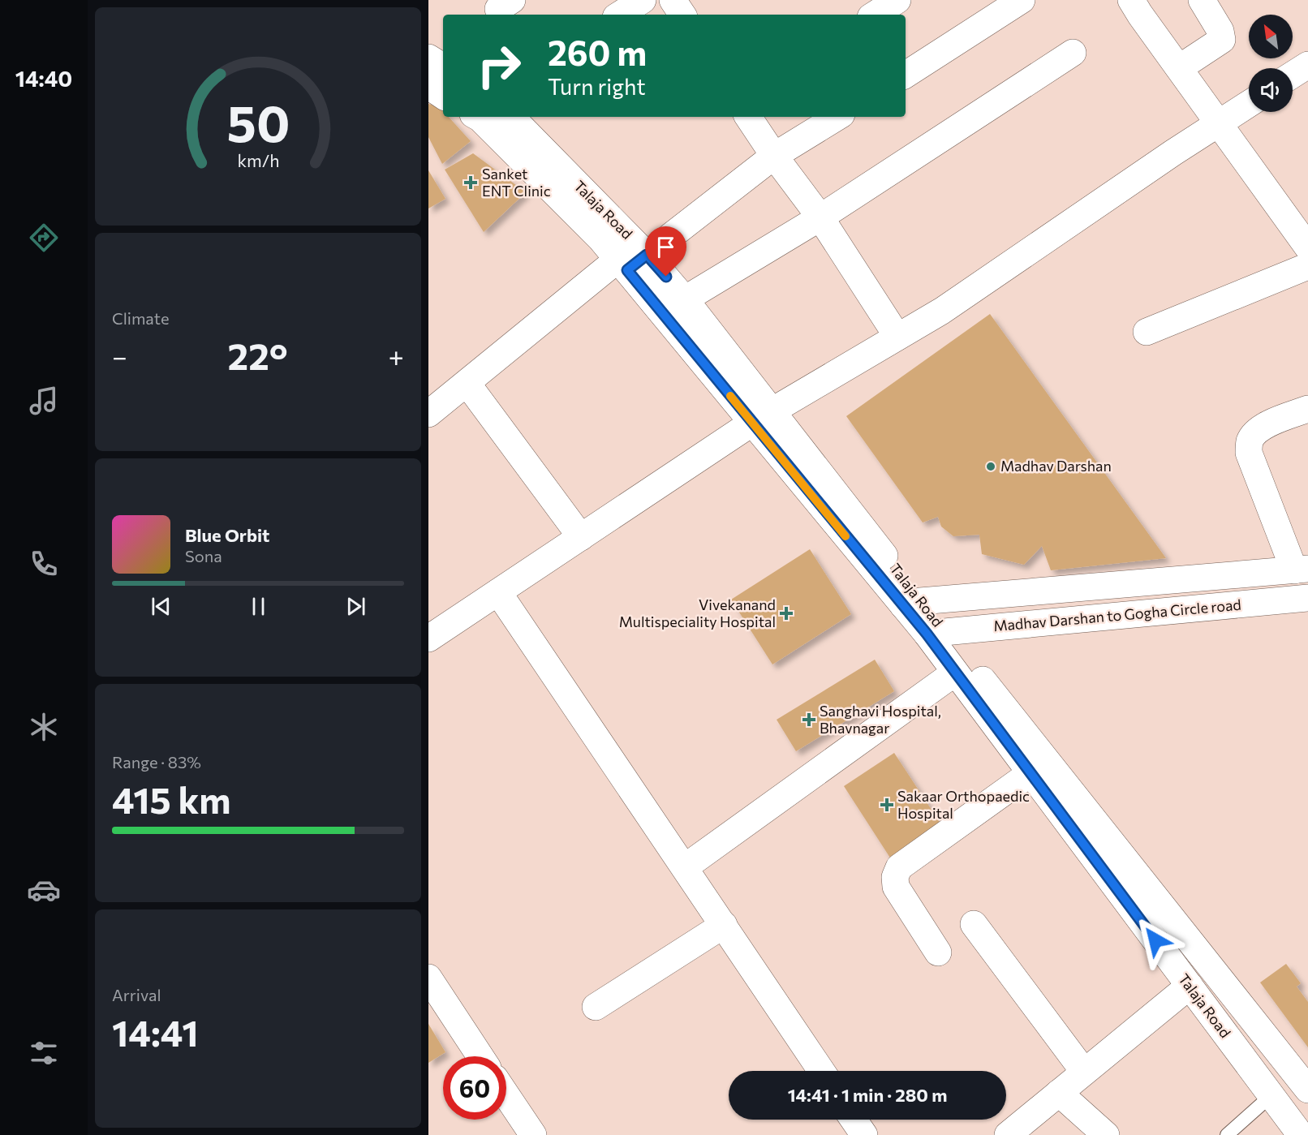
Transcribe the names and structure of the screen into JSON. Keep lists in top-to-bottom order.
{
  "streets": {
    "street": ["Talaja Road", "Madhav Darshan to Gogha Circle road"]
  },
  "crossings": [
    ["Talaja Road", "Madhav Darshan to Gogha Circle road"]
  ],
  "places": {
    "health": [
      "Sanket ENT Clinic",
      "Vivekanand Multispeciality Hospital",
      "Sanghavi Hospital, Bhavnagar",
      "Sakaar Orthopaedic Hospital"
    ],
    "other": ["Madhav Darshan"]
  },
  "north": "top left",
  "page": {
    "tabs": "14:40",
    "turn": ["260 m", "Turn right"],
    "tile": [
      "Climate",
      ["Range · 83%", "415 km"],
      ["Arrival", "14:41"]
    ],
    "heat": ["−", "22°", "+"],
    "song": ["Blue Orbit", "Sona"],
    "limit": "60",
    "trip": "14:41 · 1 min · 280 m",
    "gauge": ["50", "km/h"]
  }
}
